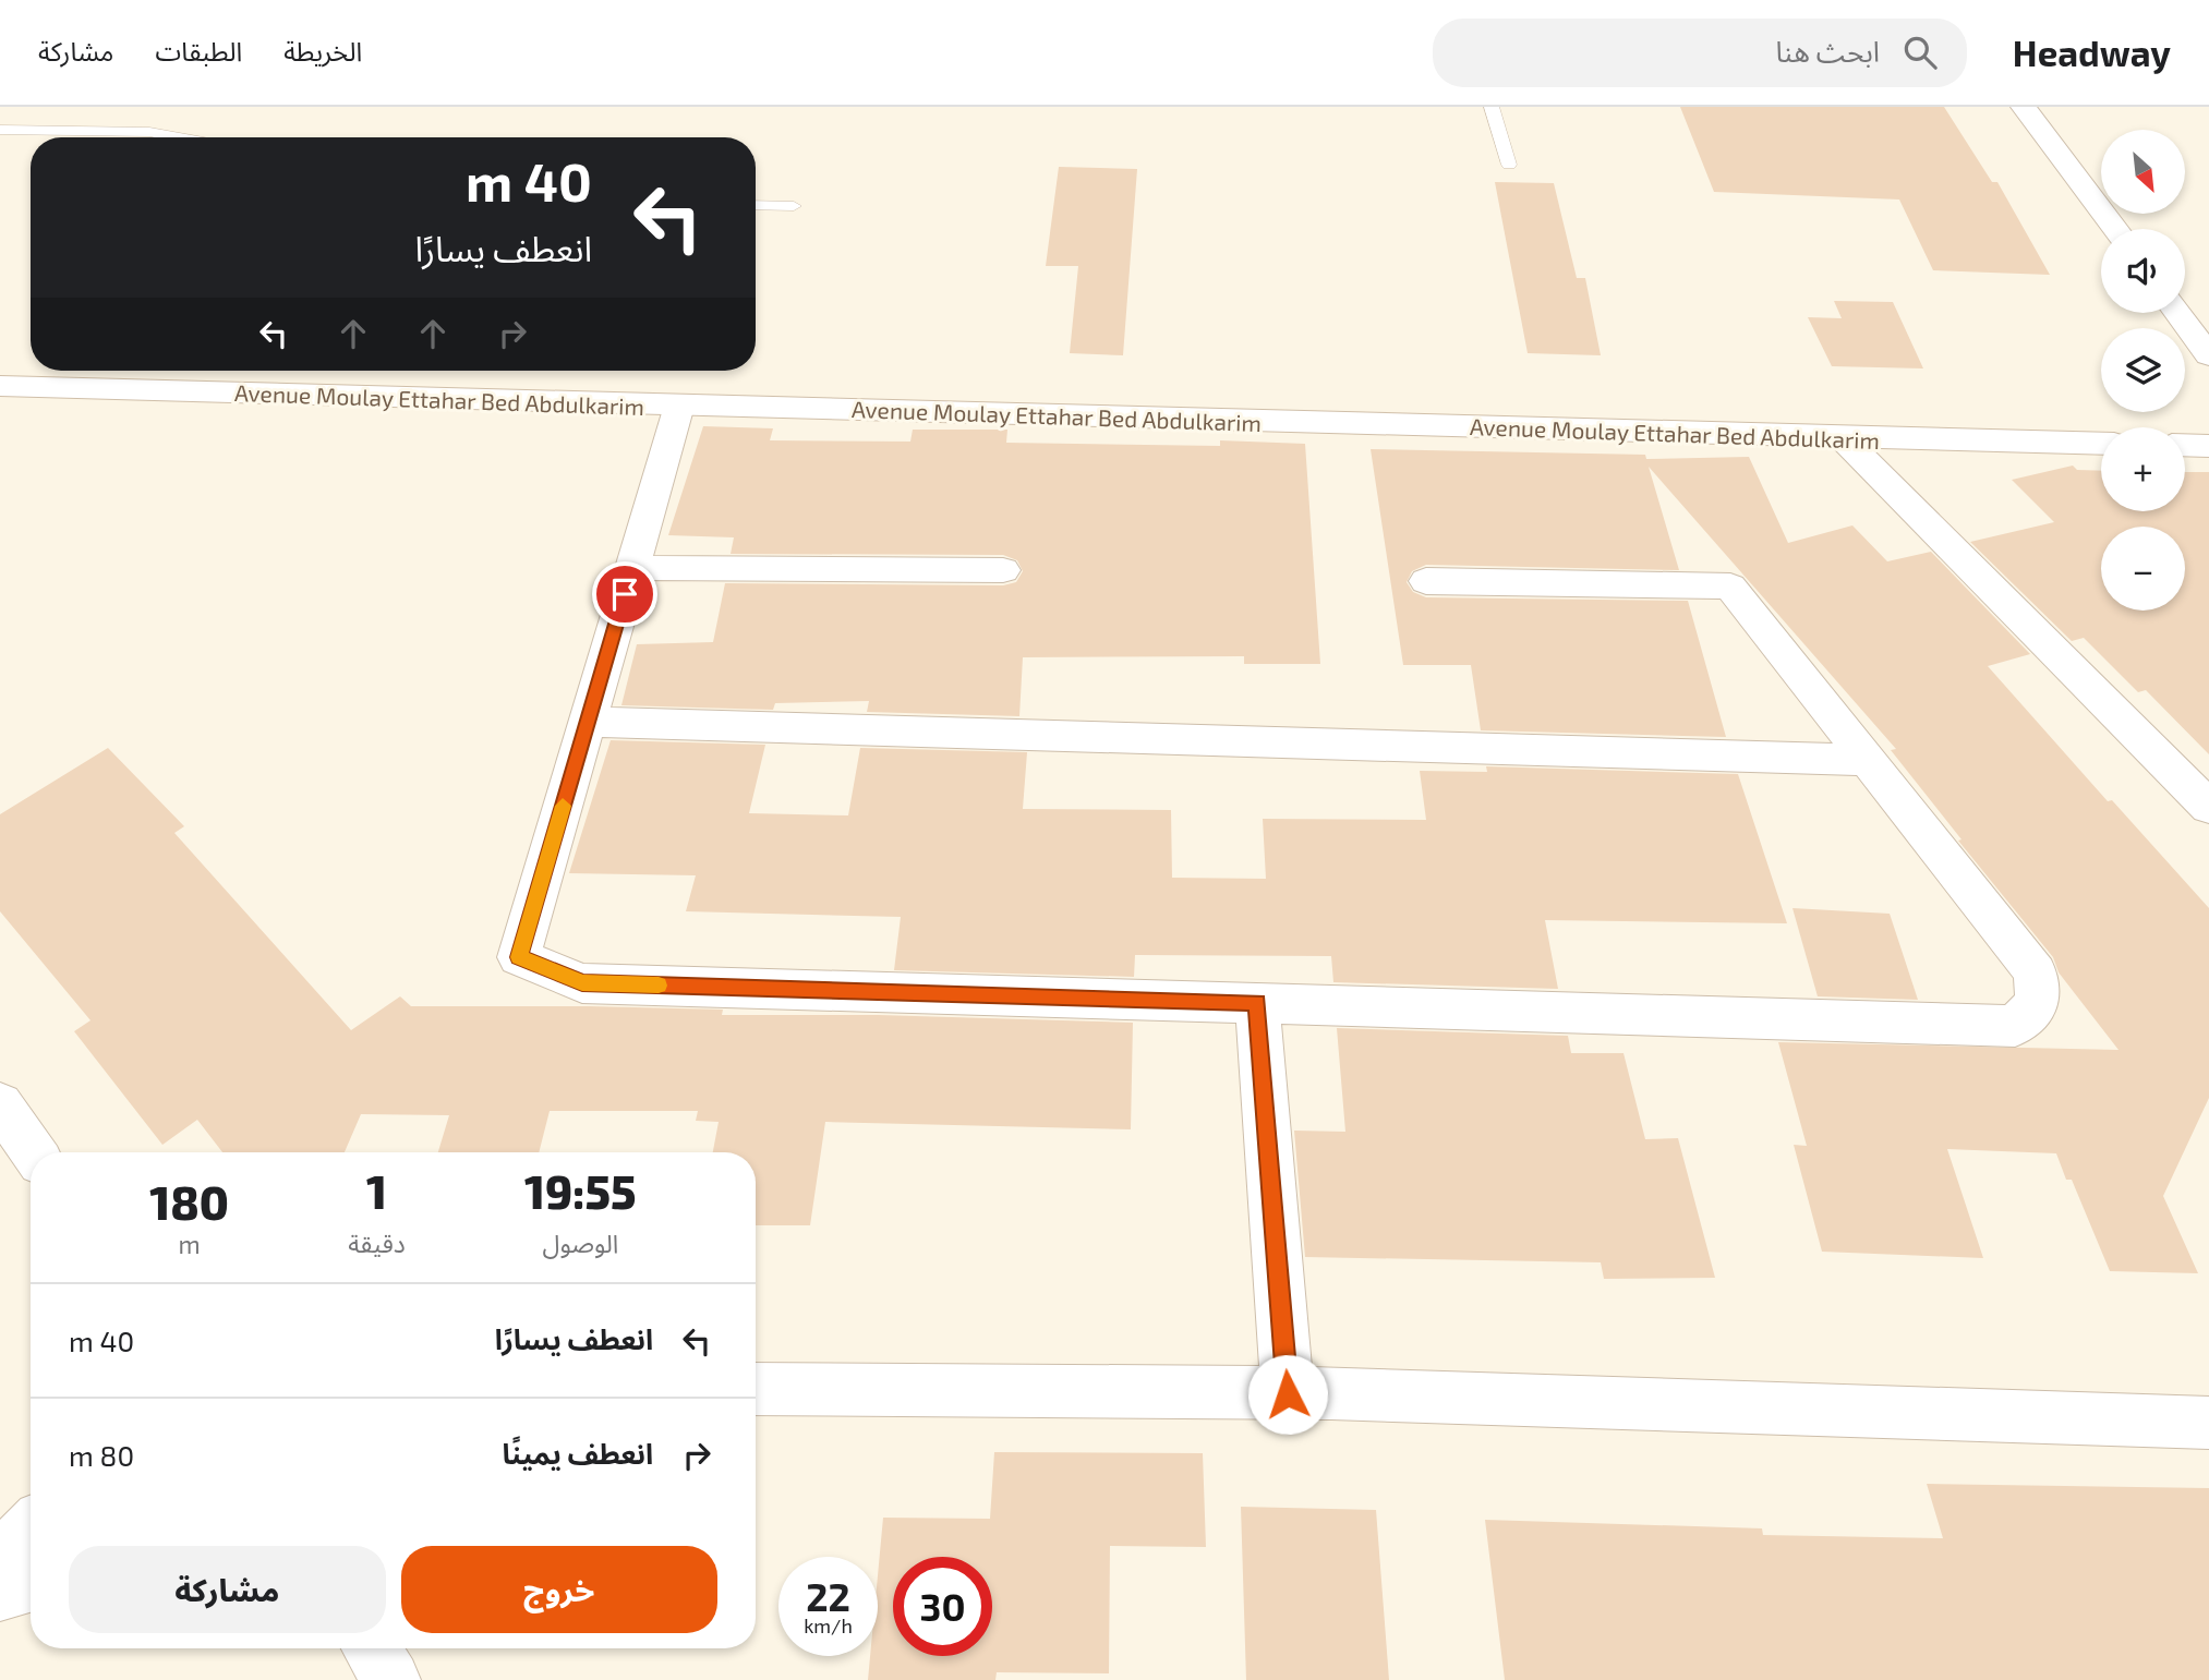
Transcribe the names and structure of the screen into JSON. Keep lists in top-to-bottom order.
{
  "streets": {
    "street": ["Avenue Moulay Ettahar Bed Abdulkarim"]
  },
  "north": "bottom right",
  "page": {
    "header": "Headway",
    "search": "ابحث هنا",
    "nav": ["الخريطة", "الطبقات", "مشاركة"],
    "map_buttons": ["+", "−"],
    "turn": ["40 m", "انعطف يسارًا"],
    "eta": [
      "19:55",
      "الوصول",
      "1",
      "دقيقة",
      "180",
      "m"
    ],
    "list": [
      {
        "name": "انعطف يسارًا",
        "value": "40 m"
      },
      {
        "name": "انعطف يمينًا",
        "value": "80 m"
      }
    ],
    "buttons": ["خروج", "مشاركة"],
    "speed": "22 km/h",
    "limit": "30"
  }
}
